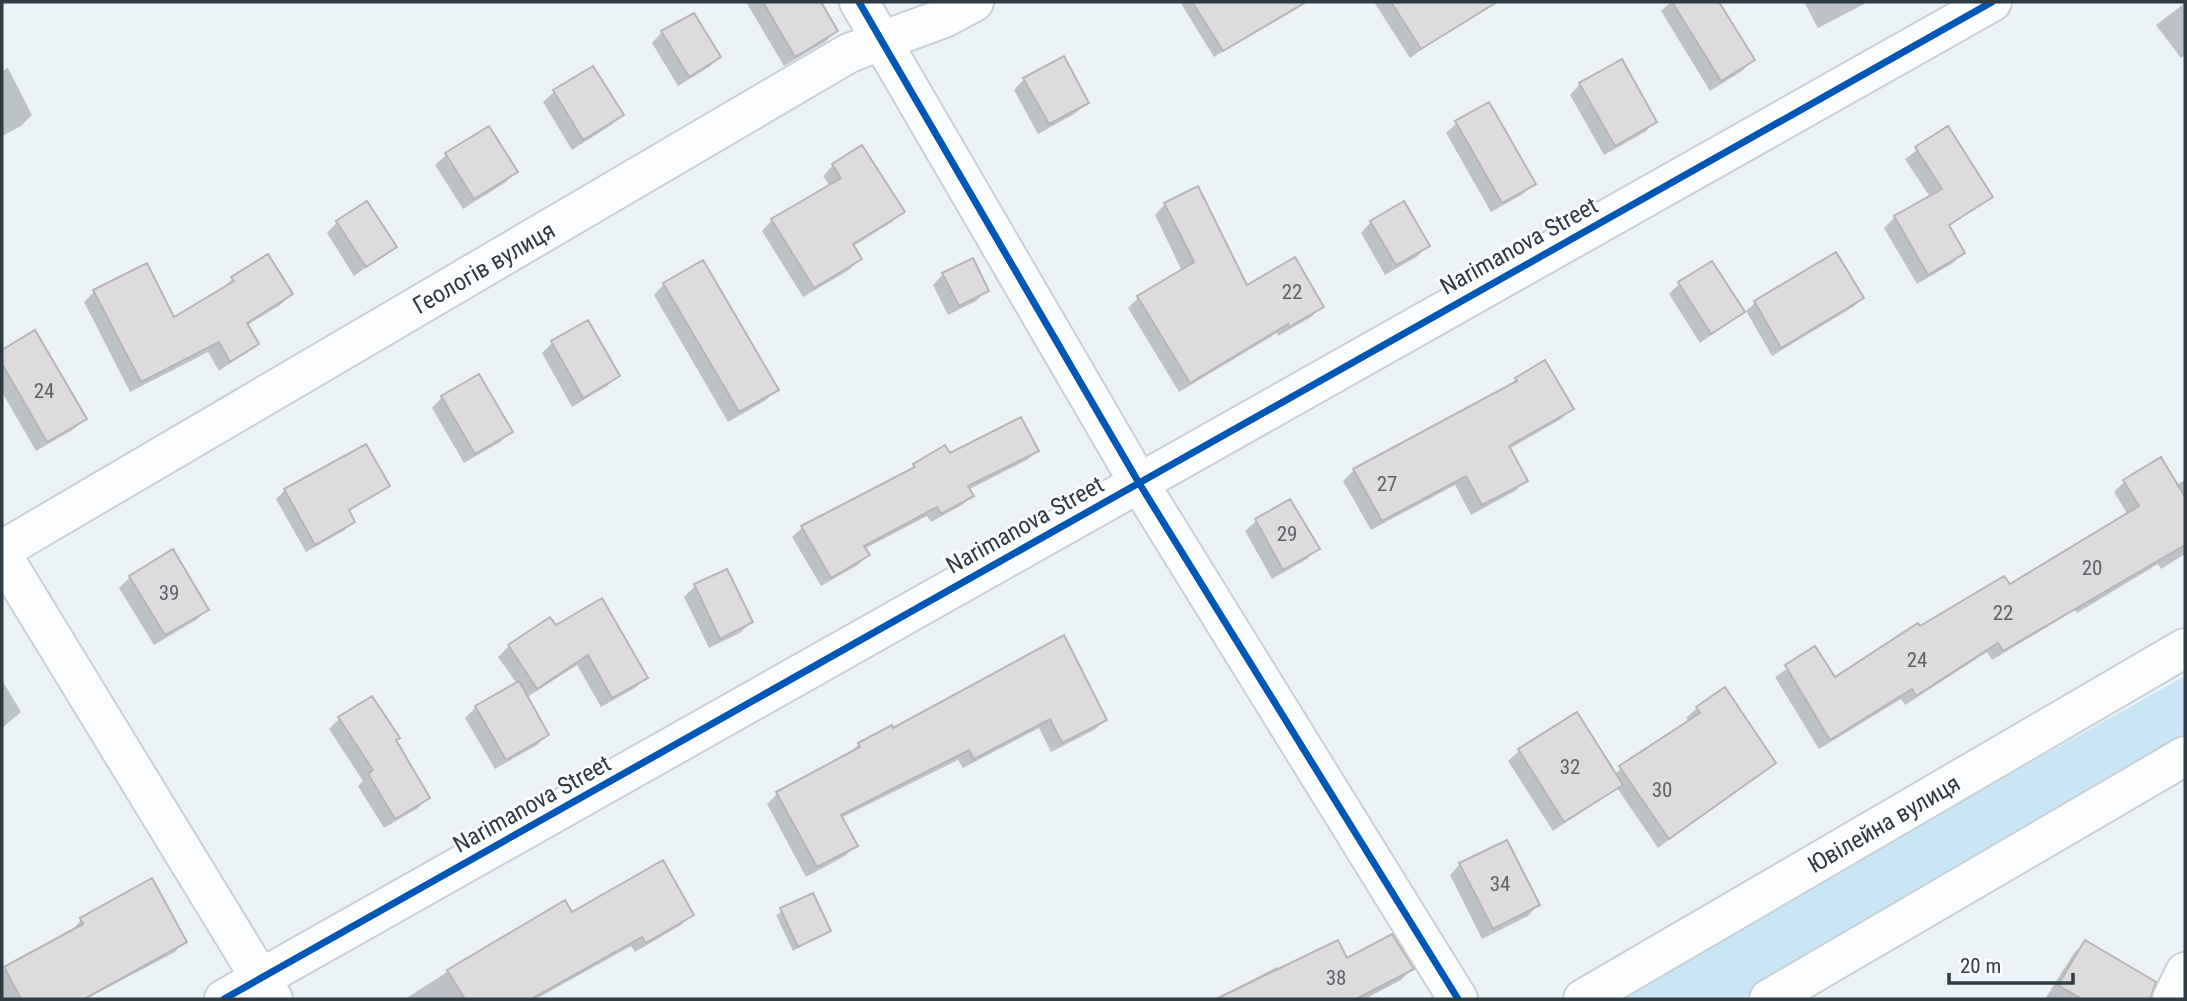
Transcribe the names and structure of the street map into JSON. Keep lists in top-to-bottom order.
{
  "streets": {
    "street": ["Narimanova Street", "Геологів вулиця", "Ювілейна вулиця"]
  },
  "house_numbers": [
    "22",
    "24",
    "27",
    "29",
    "20",
    "39",
    "22",
    "24",
    "32",
    "30",
    "34",
    "38"
  ],
  "scale_bar": "20 m"
}
